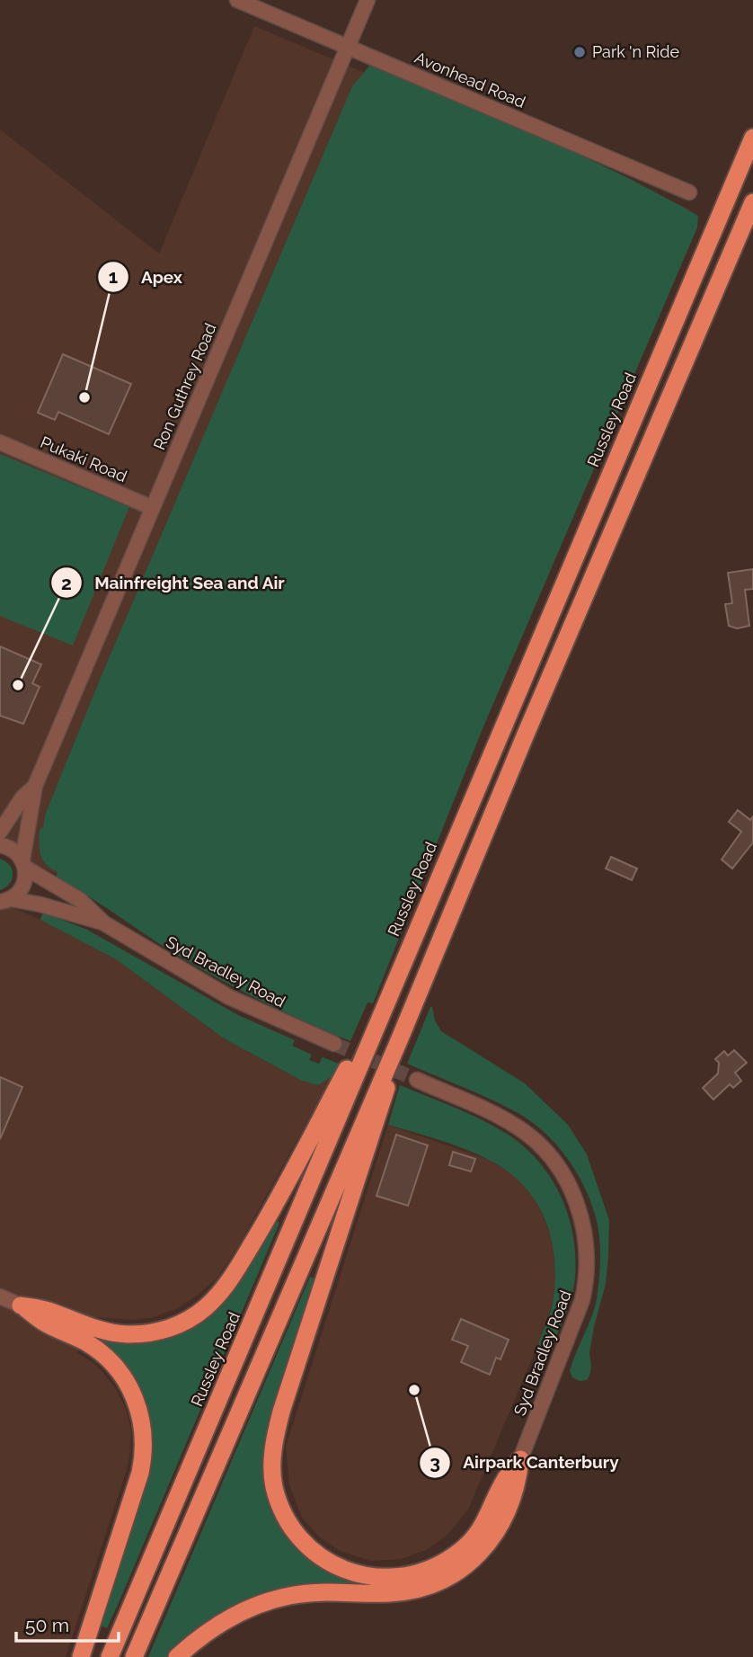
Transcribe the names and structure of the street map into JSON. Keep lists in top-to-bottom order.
{
  "streets": {
    "highway": ["Russley Road"],
    "street": [
      "Avonhead Road",
      "Ron Guthrey Road",
      "Pukaki Road",
      "Syd Bradley Road"
    ]
  },
  "crossings": [
    ["Avonhead Road", "Ron Guthrey Road"],
    ["Ron Guthrey Road", "Pukaki Road"],
    ["Ron Guthrey Road", "Syd Bradley Road"]
  ],
  "places": [
    "Park 'n Ride",
    "Apex",
    "Mainfreight Sea and Air",
    "Airpark Canterbury"
  ],
  "scale_bar": "50 m"
}
